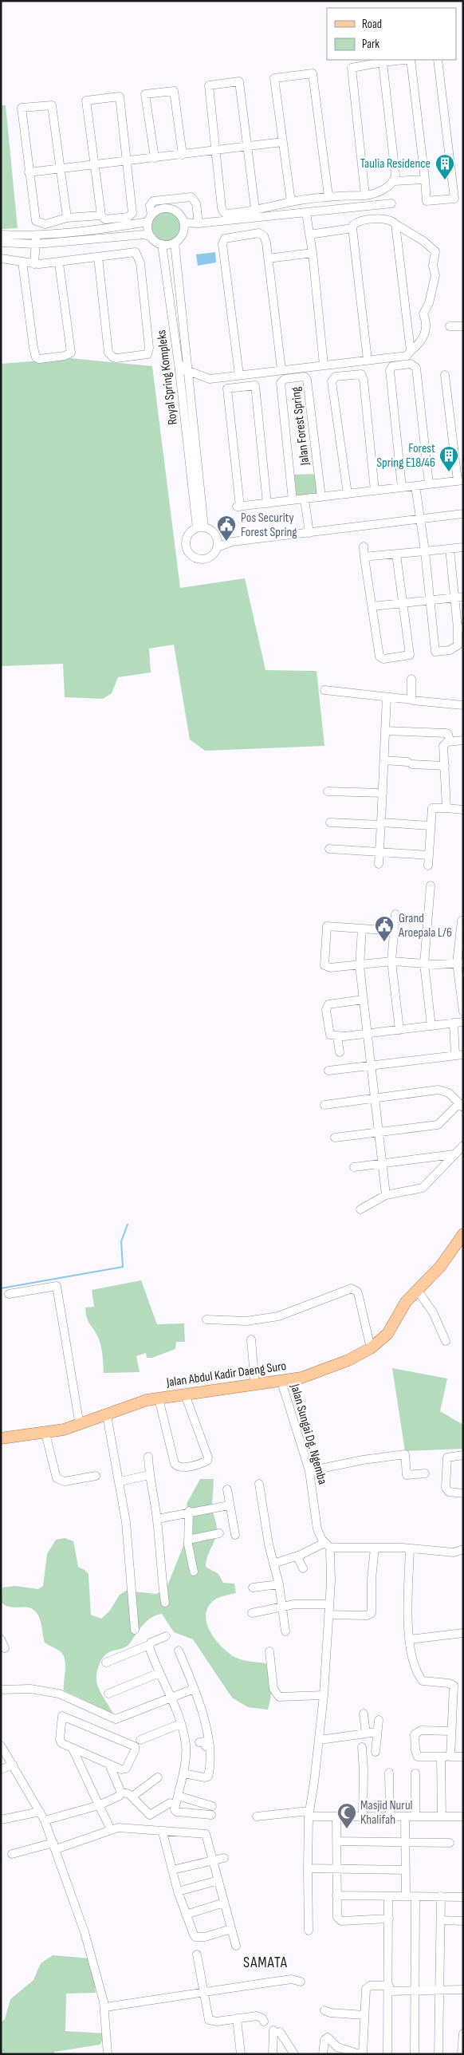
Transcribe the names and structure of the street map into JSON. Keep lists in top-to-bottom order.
{
  "streets": {
    "main road": ["Jalan Abdul Kadir Daeng Suro"],
    "street": ["Royal Spring Kompleks", "Jalan Forest Spring", "Jalan Sungai Dg. Ngemba"]
  },
  "crossings": [
    ["Jalan Abdul Kadir Daeng Suro", "Jalan Sungai Dg. Ngemba"]
  ],
  "districts": ["SAMATA"],
  "places": {
    "building": ["Taulia Residence", "Forest Spring E18/46"],
    "public building": ["Pos Security Forest Spring", "Grand Aroepala L/6"],
    "mosque": ["Masjid Nurul Khalifah"]
  },
  "legend": ["Road", "Park"]
}
